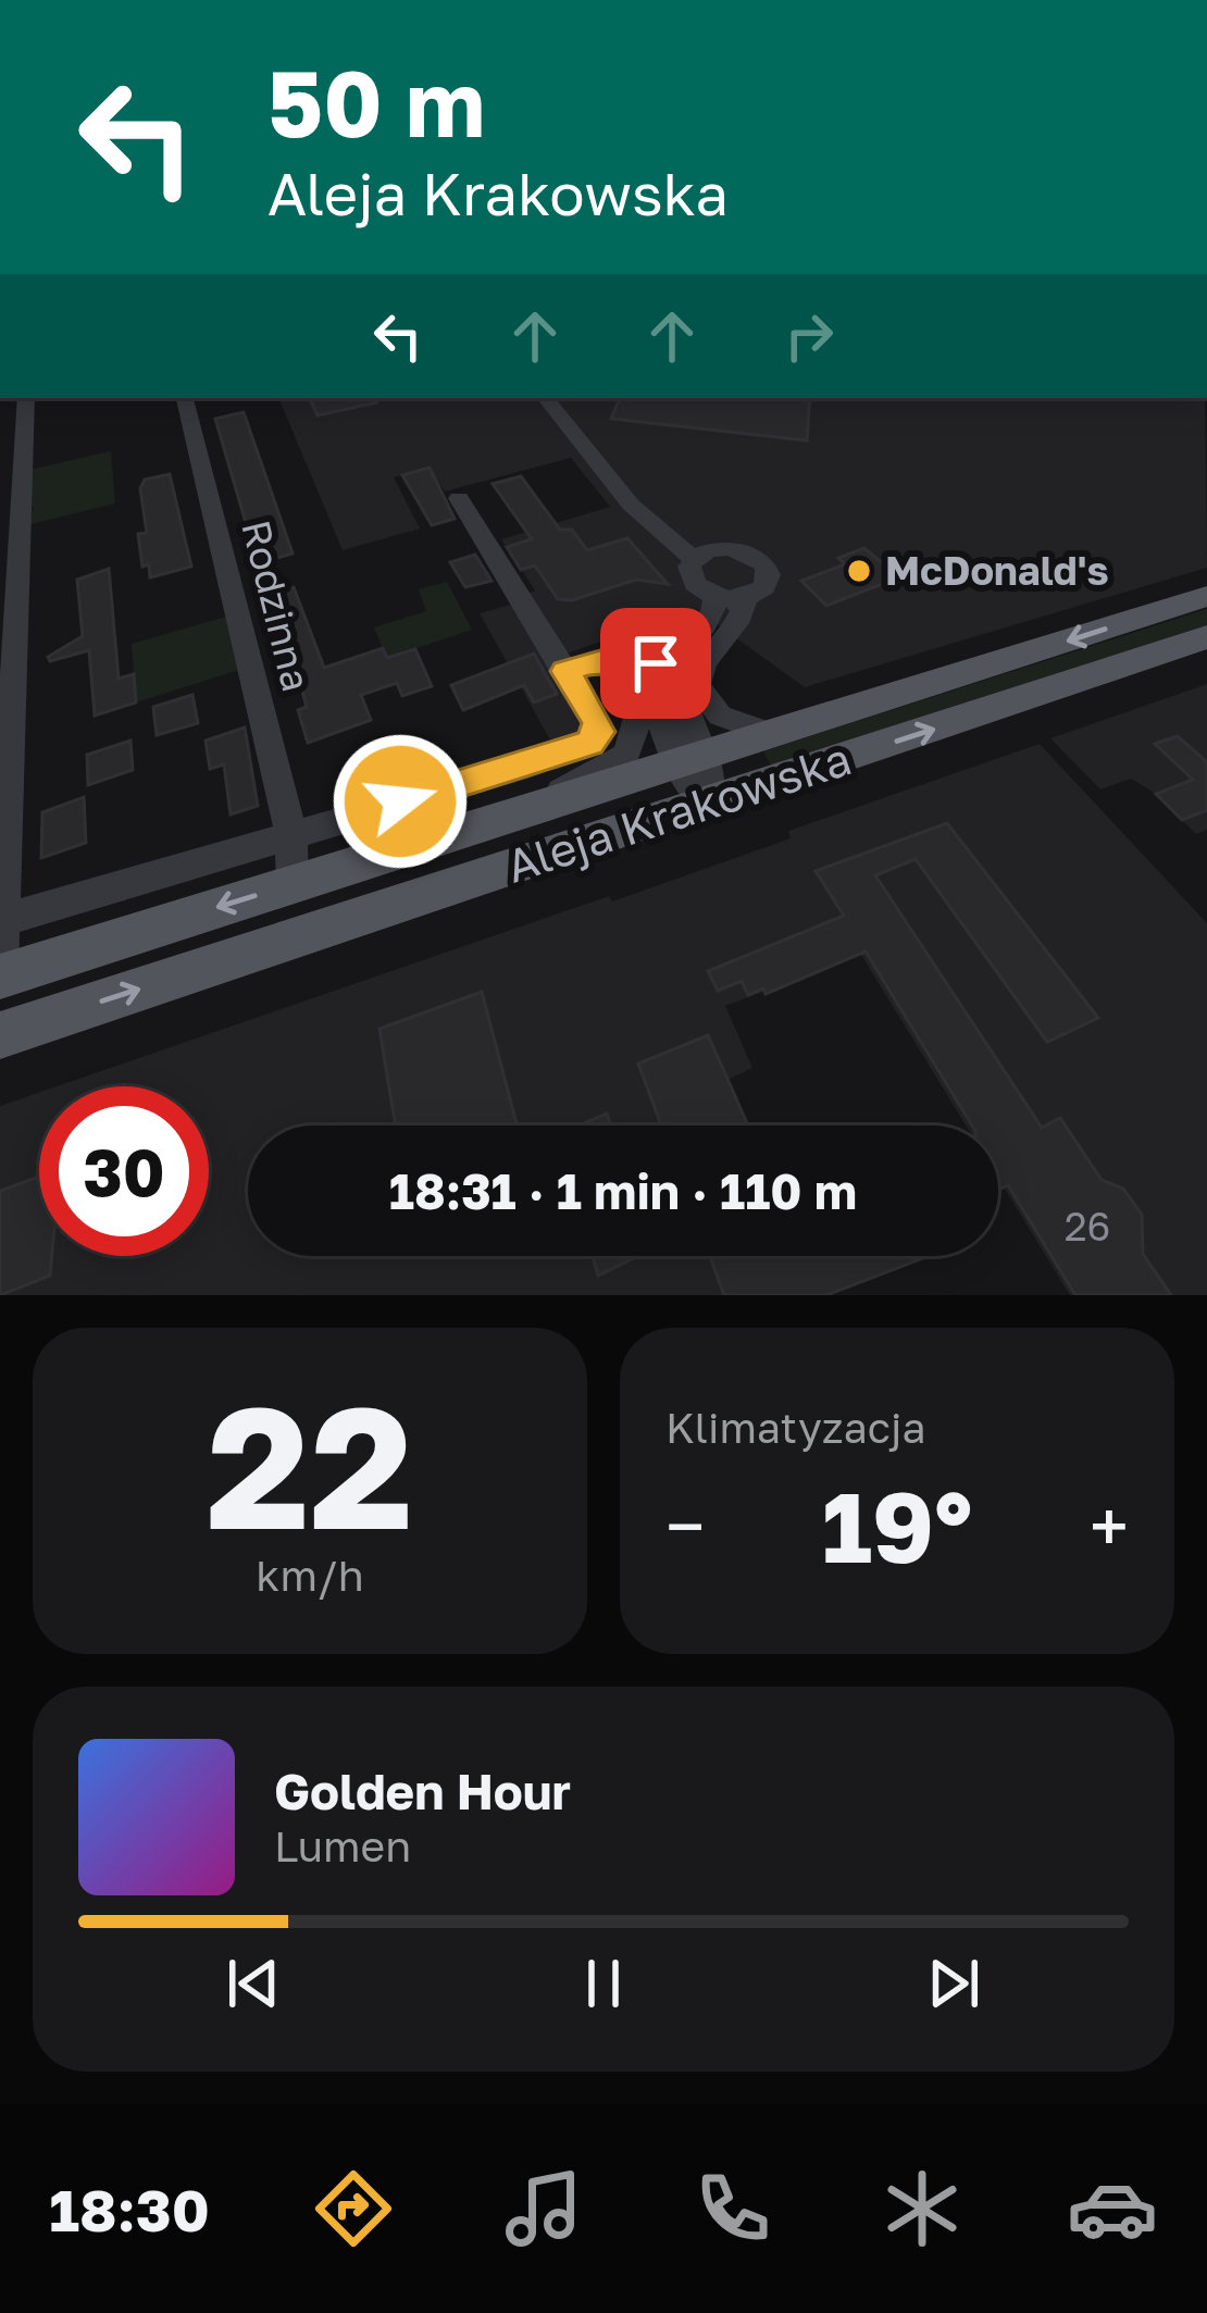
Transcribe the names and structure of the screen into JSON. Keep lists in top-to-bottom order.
{
  "streets": {
    "main road": ["Aleja Krakowska"],
    "street": ["Rodzinna"]
  },
  "crossings": [
    ["Rodzinna", "Aleja Krakowska"]
  ],
  "places": ["McDonald's"],
  "house_numbers": ["26"],
  "page": {
    "turn": ["50 m", "Aleja Krakowska"],
    "limit": "30",
    "trip": "18:31 · 1 min · 110 m",
    "tile": [
      ["22", "km/h"],
      "Klimatyzacja"
    ],
    "heat": ["−", "19°", "+"],
    "song": ["Golden Hour", "Lumen"],
    "tabs": "18:30"
  }
}
